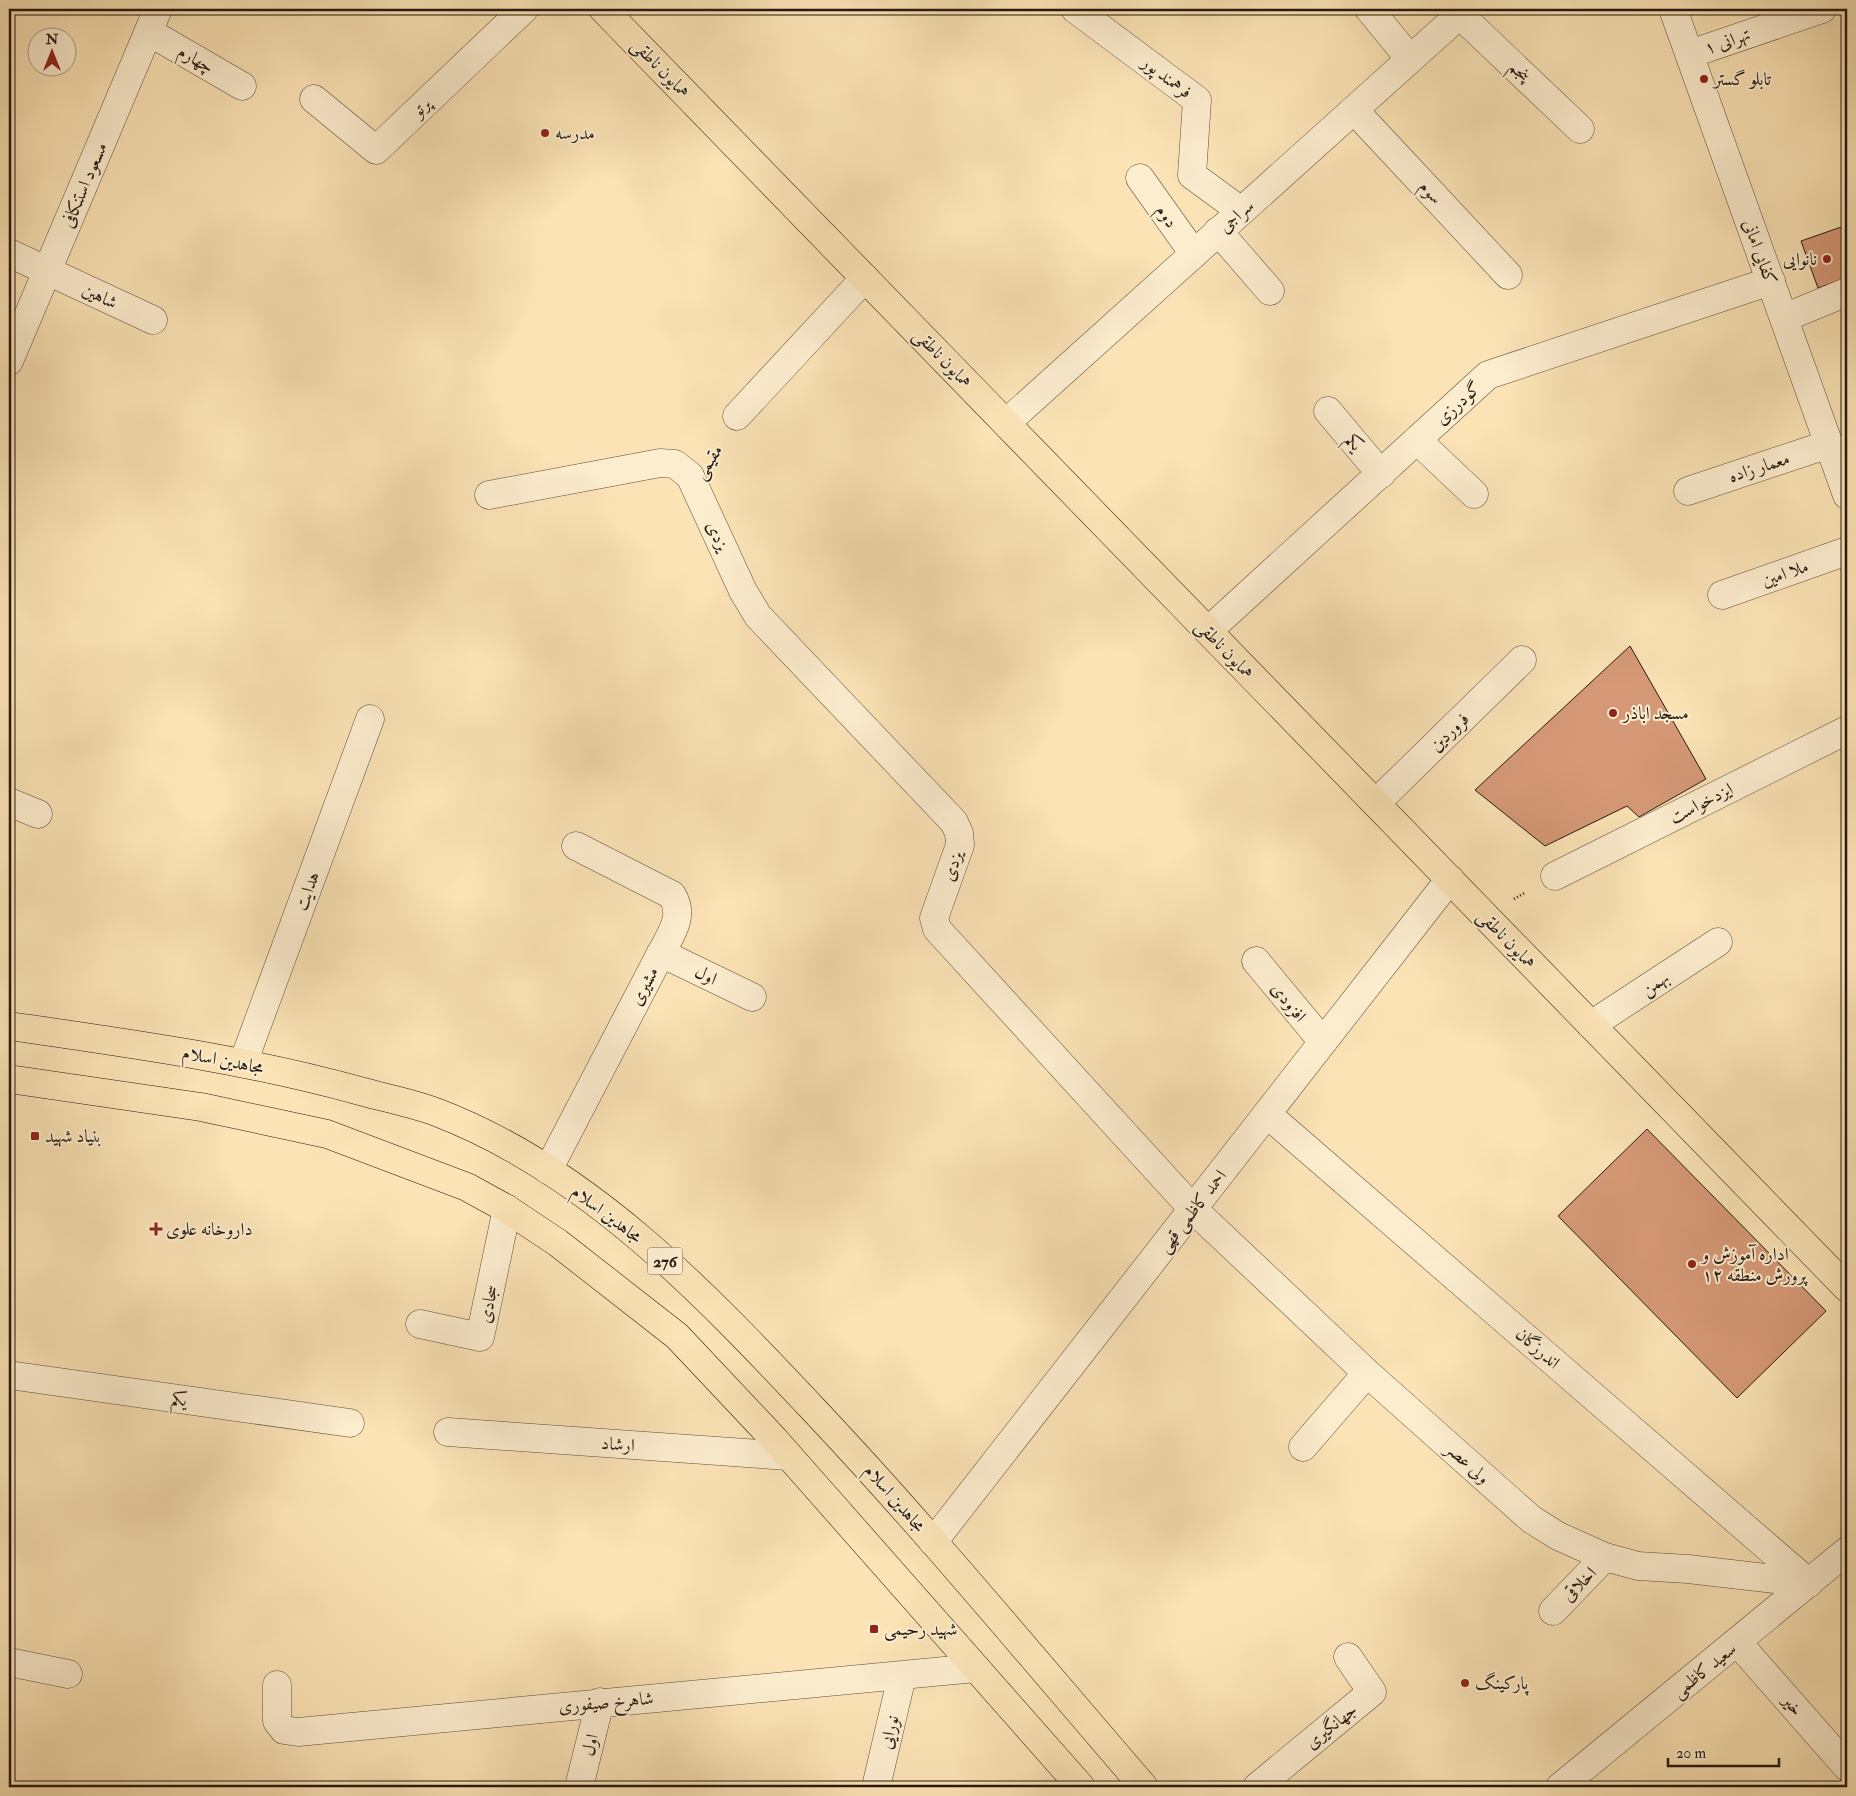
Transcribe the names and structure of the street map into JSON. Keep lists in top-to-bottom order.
{
  "streets": {
    "main road": ["همایون ناطقی", "مجاهدین اسلام", "276"],
    "street": [
      "تهرانی ۱",
      "چهارم",
      "پنجم",
      "فرهمند پور",
      "پرتو",
      "مسعود استنکافی",
      "سوم",
      "دوم",
      "سراجی",
      "کفایی امانی",
      "شاهین",
      "گودرزی",
      "یکم",
      "مقیمی",
      "معمار زاده",
      "یزدی",
      "ملا امین",
      "فروردین",
      "ایزدخواست",
      "هدایت",
      "اول",
      "بهمن",
      "مشیری",
      "افزودی",
      "احمد کاظمی قهی",
      "سجادی",
      "اندرزگان",
      "ارشاد",
      "ولی عصر",
      "اخلاقی",
      "سعید کاظمی",
      "شاهرخ صیفوری",
      "خیر",
      "جهانگیری",
      "نورایی"
    ]
  },
  "crossings": [
    ["تهرانی ۱", "کفایی امانی"],
    ["چهارم", "مسعود استنکافی"],
    ["همایون ناطقی", "سراجی"],
    ["همایون ناطقی", "گودرزی"],
    ["همایون ناطقی", "فروردین"],
    ["همایون ناطقی", "بهمن"],
    ["همایون ناطقی", "احمد کاظمی قهی"],
    ["پنجم", "سراجی"],
    ["فرهمند پور", "سراجی"],
    ["مسعود استنکافی", "شاهین"],
    ["سوم", "سراجی"],
    ["دوم", "سراجی"],
    ["کفایی امانی", "گودرزی"],
    ["کفایی امانی", "معمار زاده"],
    ["گودرزی", "یکم"],
    ["مقیمی", "یزدی"],
    ["یزدی", "احمد کاظمی قهی"],
    ["یزدی", "ولی عصر"],
    ["هدایت", "مجاهدین اسلام"],
    ["اول", "مشیری"],
    ["اول", "شاهرخ صیفوری"],
    ["مشیری", "مجاهدین اسلام"],
    ["افزودی", "احمد کاظمی قهی"],
    ["مجاهدین اسلام", "احمد کاظمی قهی"],
    ["احمد کاظمی قهی", "اندرزگان"],
    ["احمد کاظمی قهی", "ولی عصر"],
    ["اندرزگان", "ولی عصر"],
    ["اندرزگان", "سعید کاظمی"],
    ["ولی عصر", "اخلاقی"],
    ["ولی عصر", "سعید کاظمی"],
    ["سعید کاظمی", "خیر"],
    ["شاهرخ صیفوری", "نورایی"]
  ],
  "places": {
    "other": [
      "تابلو گستر",
      "مدرسه",
      "نانوایی",
      "مسجد اباذر",
      "اداره آموزش و پرورش منطقه ۱۲",
      "پارکینگ"
    ],
    "transit": ["بنیاد شهید", "شهید رحیمی"],
    "health": ["داروخانه علوی"]
  },
  "scale_bar": "20 m",
  "north": "top"
}
